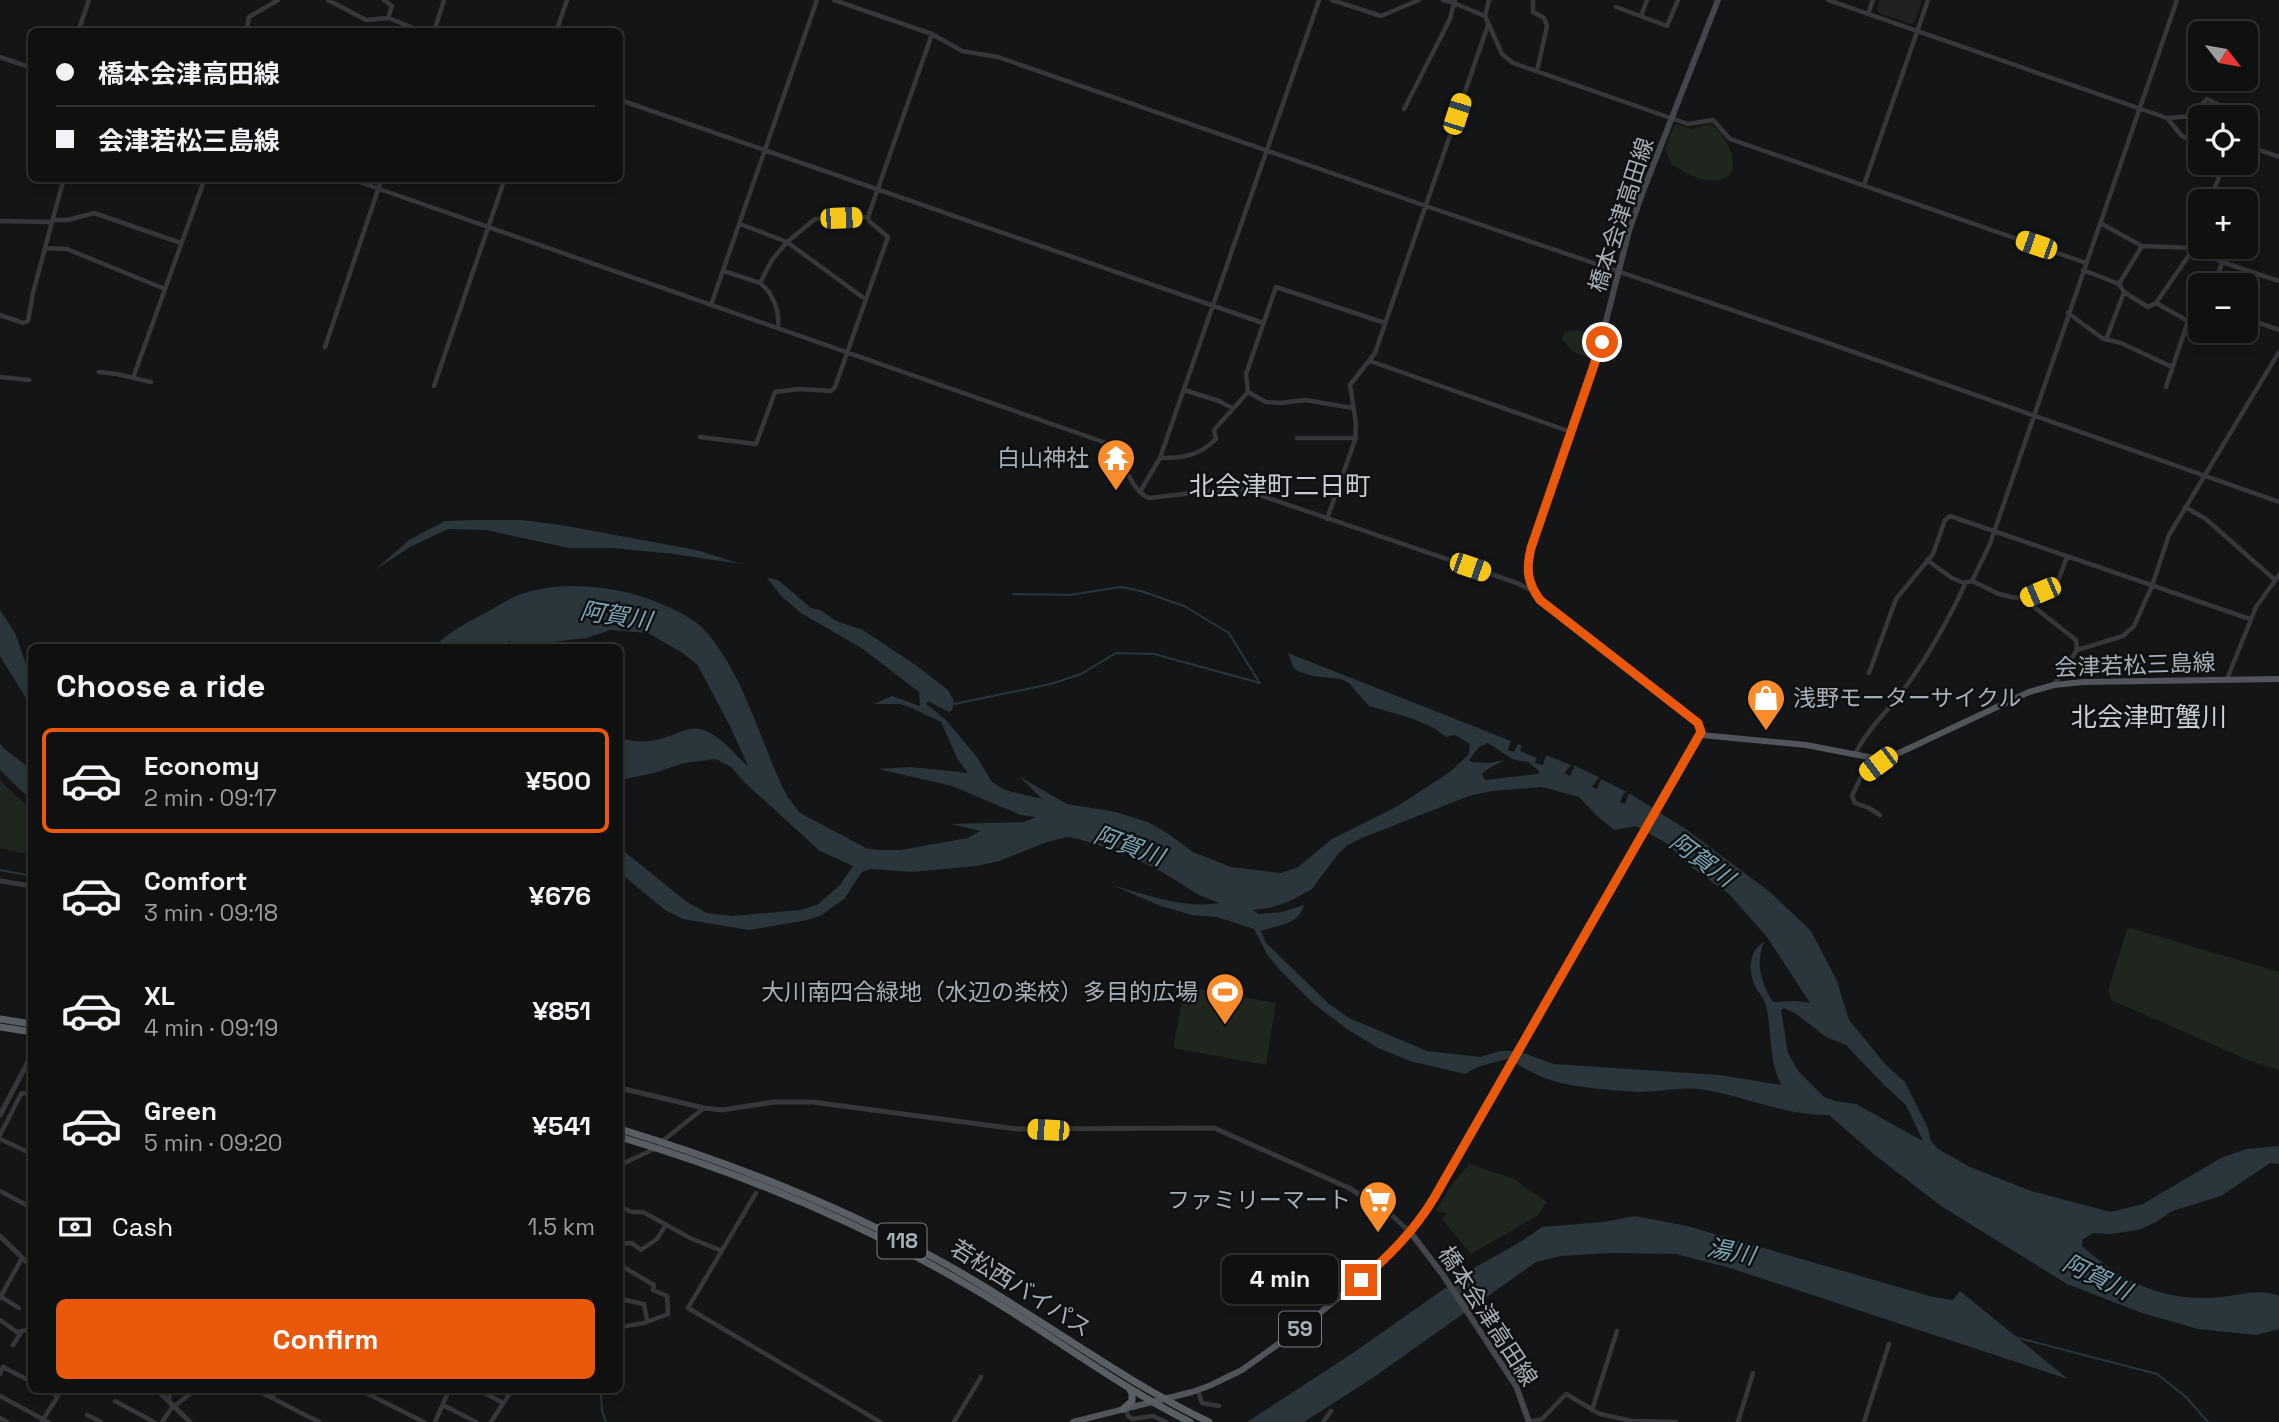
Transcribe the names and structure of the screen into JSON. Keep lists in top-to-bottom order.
{
  "streets": {
    "highway": ["118", "若松西バイパス"],
    "main road": ["橋本会津高田線", "会津若松三島線", "59"]
  },
  "crossings": [
    ["橋本会津高田線", "59"],
    ["118", "若松西バイパス"],
    ["118", "59"],
    ["若松西バイパス", "59"]
  ],
  "districts": ["北会津町二日町", "北会津町蟹川"],
  "water": ["阿賀川", "湯川"],
  "places": {
    "temple": ["白山神社"],
    "shop": ["浅野モーターサイクル"],
    "sports": ["大川南四合緑地（水辺の楽校）多目的広場"],
    "supermarket": ["ファミリーマート"]
  },
  "north": "bottom right",
  "page": {
    "map_buttons": ["+", "−"],
    "banner": ["橋本会津高田線", "会津若松三島線"],
    "heading": "Choose a ride",
    "list": [
      {
        "name": "Economy",
        "note": "2 min · 09:17",
        "value": "¥500"
      },
      {
        "name": "Comfort",
        "note": "3 min · 09:18",
        "value": "¥676"
      },
      {
        "name": "XL",
        "note": "4 min · 09:19",
        "value": "¥851"
      },
      {
        "name": "Green",
        "note": "5 min · 09:20",
        "value": "¥541"
      }
    ],
    "pay": ["Cash", "1.5 km"],
    "bubble": "4 min",
    "buttons": "Confirm"
  }
}
